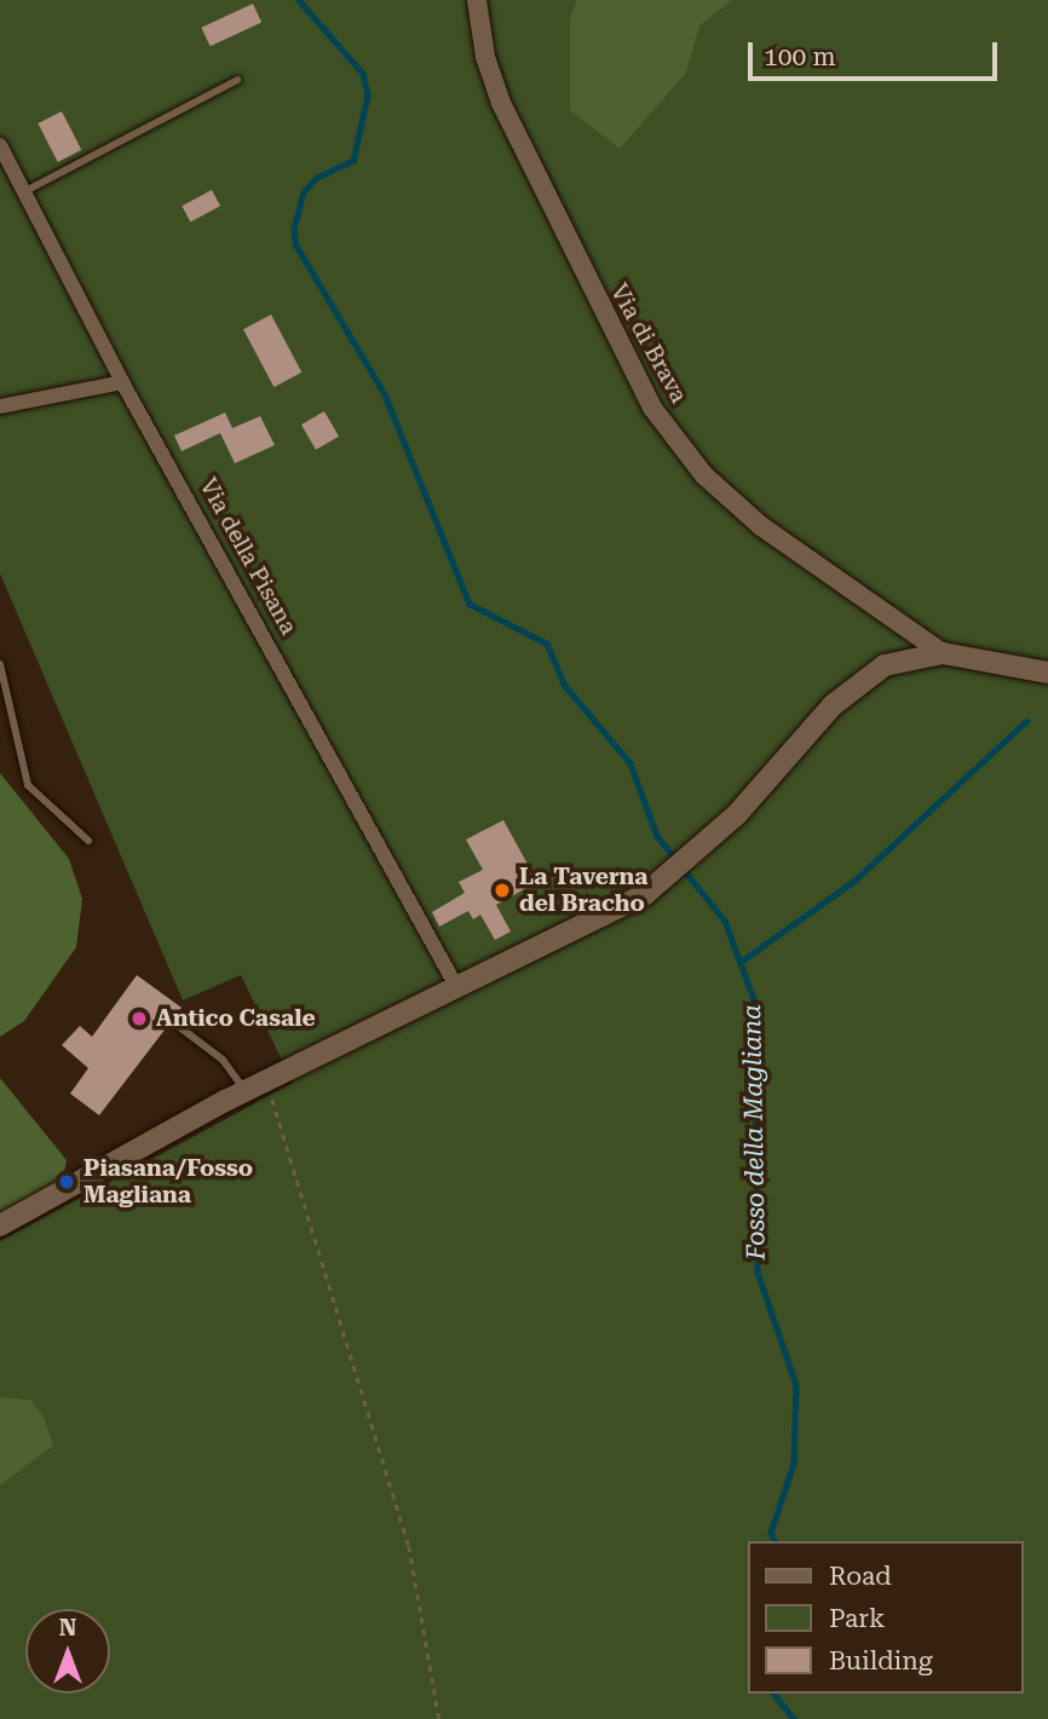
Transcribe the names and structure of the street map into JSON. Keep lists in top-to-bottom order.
{
  "streets": {
    "street": ["Via di Brava", "Via della Pisana"]
  },
  "water": ["Fosso della Magliana"],
  "places": ["La Taverna del Bracho", "Antico Casale", "Piasana/Fosso Magliana"],
  "legend": ["Road", "Park", "Building"],
  "scale_bar": "100 m",
  "north": "top"
}
